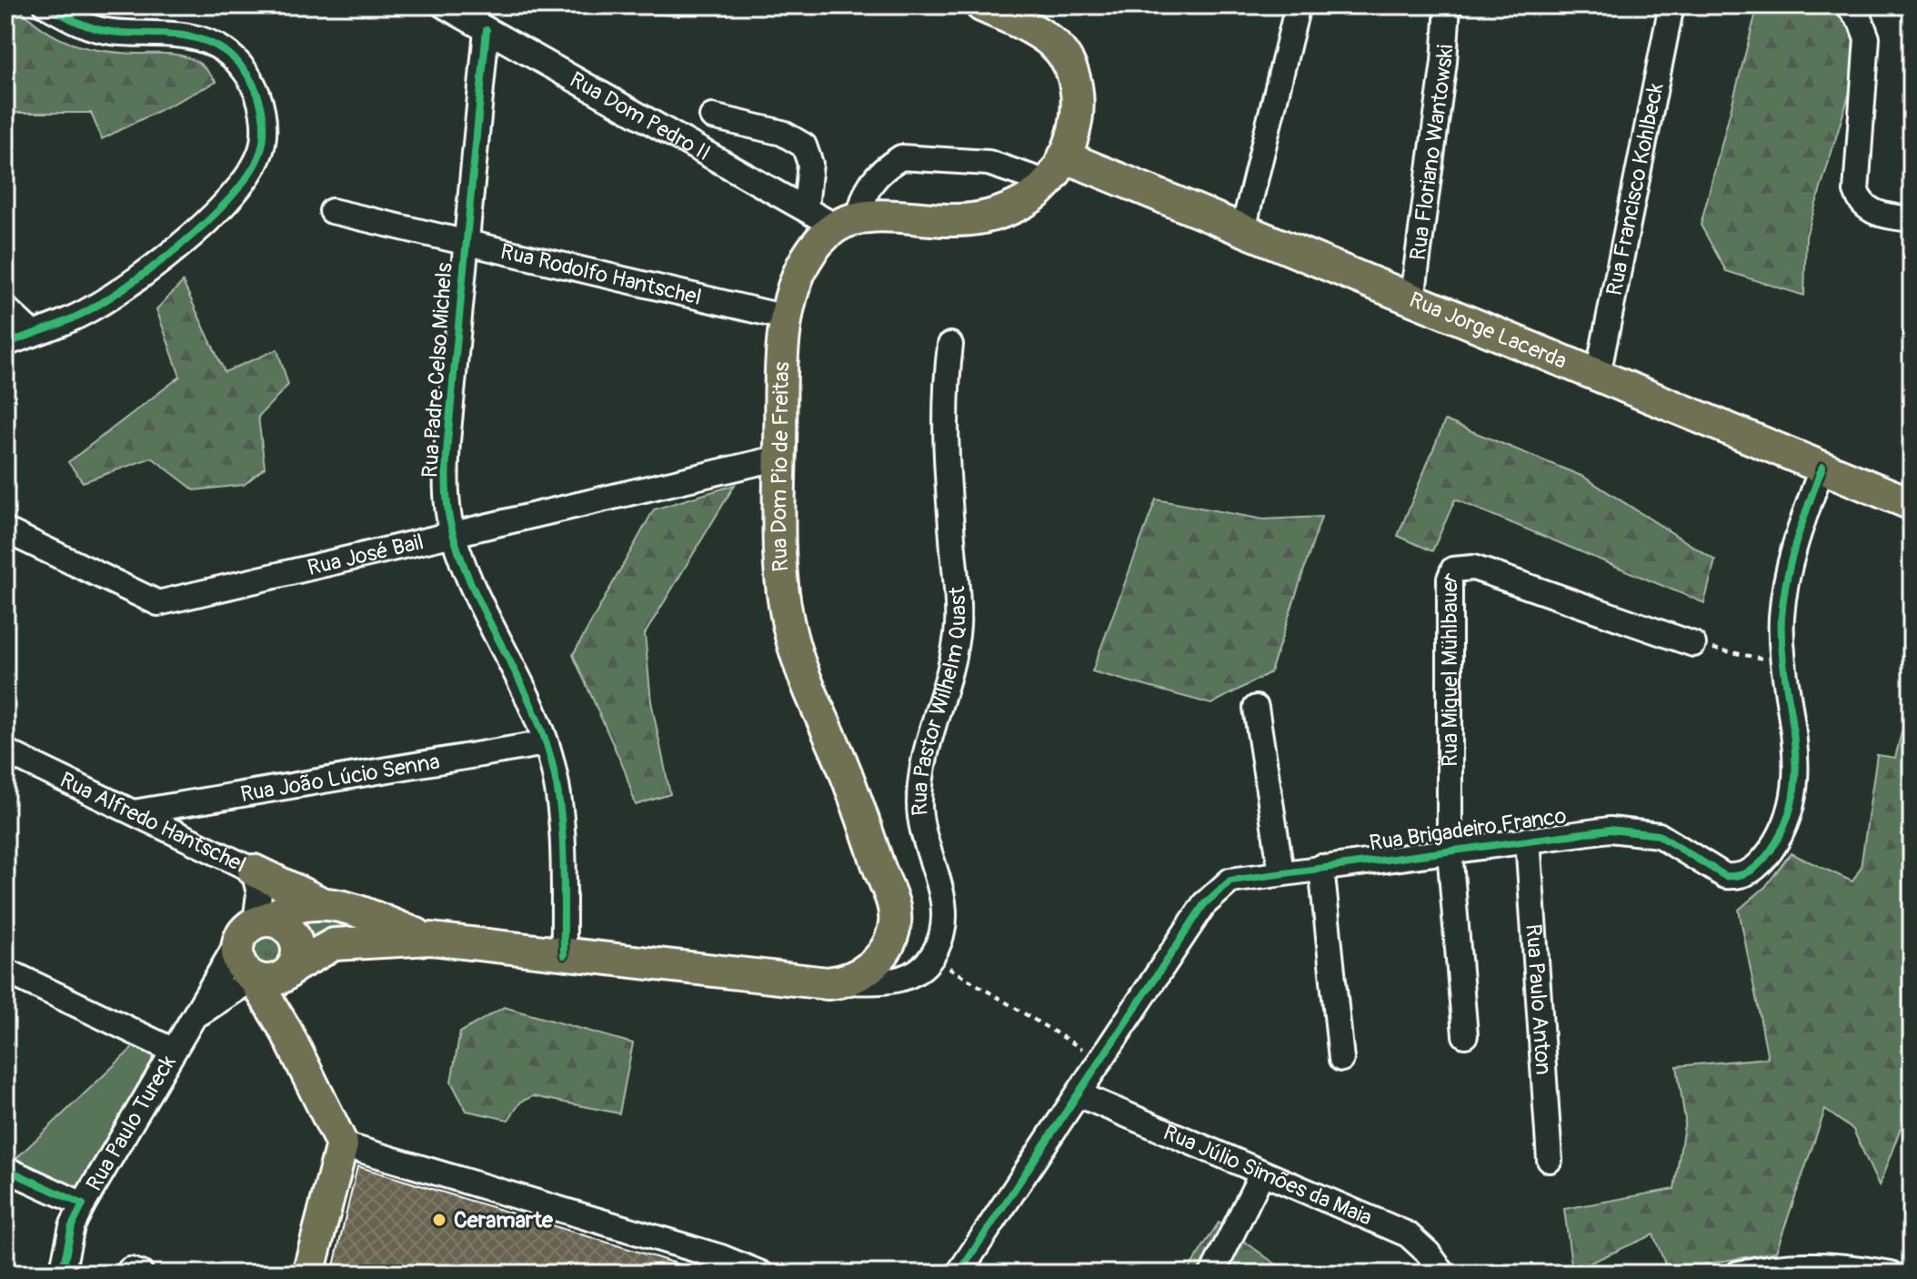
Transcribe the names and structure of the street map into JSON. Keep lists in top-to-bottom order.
{
  "streets": {
    "main road": ["Rua Jorge Lacerda", "Rua Dom Pio de Freitas"],
    "street": [
      "Rua Dom Pedro II",
      "Rua Floriano Wantowski",
      "Rua Francisco Kohlbeck",
      "Rua Rodolfo Hantschel",
      "Rua Padre Celso Michels",
      "Rua José Bail",
      "Rua Miguel Mühlbauer",
      "Rua Pastor Wilhelm Quast",
      "Rua João Lúcio Senna",
      "Rua Alfredo Hantschel",
      "Rua Brigadeiro Franco",
      "Rua Paulo Anton",
      "Rua Paulo Tureck",
      "Rua Júlio Simões da Maia"
    ]
  },
  "crossings": [
    ["Rua Dom Pedro II", "Rua Padre Celso Michels"],
    ["Rua Dom Pedro II", "Rua Dom Pio de Freitas"],
    ["Rua Floriano Wantowski", "Rua Jorge Lacerda"],
    ["Rua Francisco Kohlbeck", "Rua Jorge Lacerda"],
    ["Rua Rodolfo Hantschel", "Rua Padre Celso Michels"],
    ["Rua Rodolfo Hantschel", "Rua Dom Pio de Freitas"],
    ["Rua Jorge Lacerda", "Rua Brigadeiro Franco"],
    ["Rua Padre Celso Michels", "Rua José Bail"],
    ["Rua Padre Celso Michels", "Rua João Lúcio Senna"],
    ["Rua Dom Pio de Freitas", "Rua José Bail"],
    ["Rua Miguel Mühlbauer", "Rua Brigadeiro Franco"],
    ["Rua João Lúcio Senna", "Rua Alfredo Hantschel"],
    ["Rua Alfredo Hantschel", "Rua Paulo Tureck"],
    ["Rua Brigadeiro Franco", "Rua Paulo Anton"],
    ["Rua Brigadeiro Franco", "Rua Júlio Simões da Maia"]
  ],
  "places": ["Ceramarte"]
}
